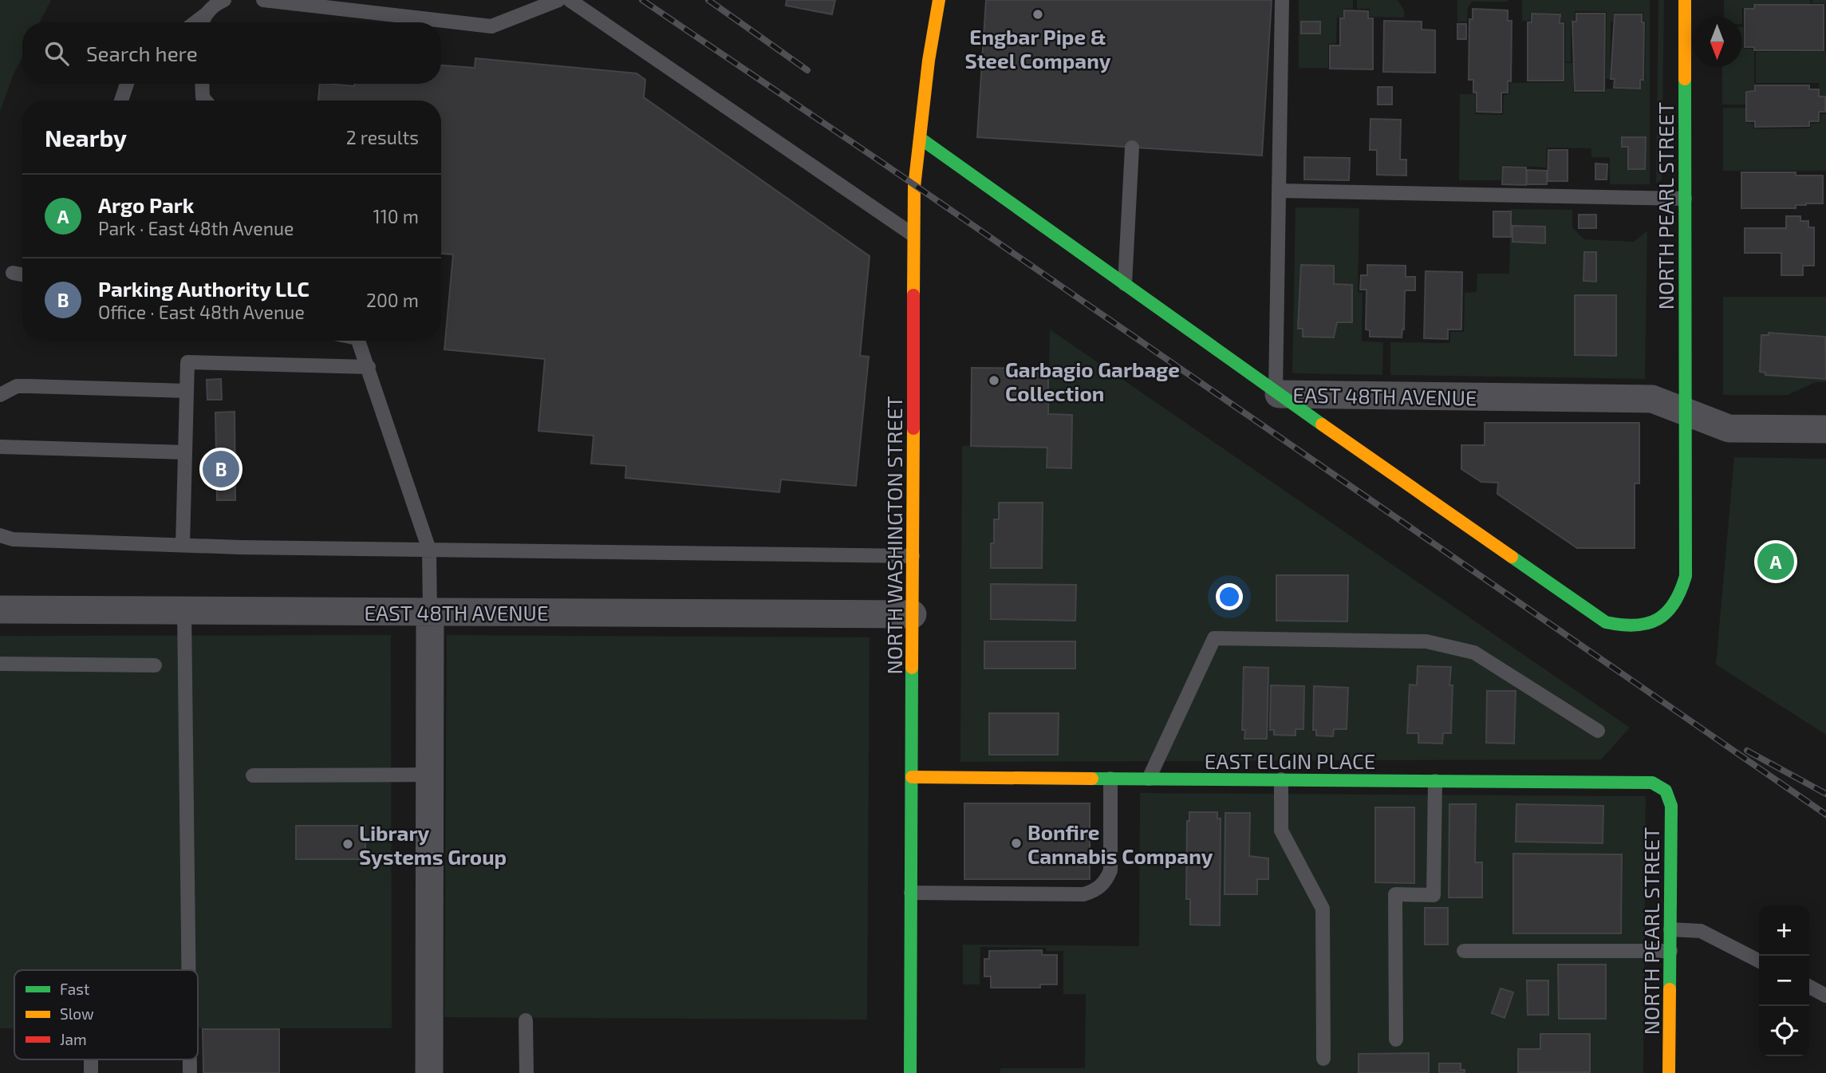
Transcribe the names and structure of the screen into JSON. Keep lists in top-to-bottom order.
{
  "streets": {
    "street": [
      "NORTH PEARL STREET",
      "EAST 48TH AVENUE",
      "NORTH WASHINGTON STREET",
      "EAST ELGIN PLACE"
    ]
  },
  "crossings": [
    ["NORTH PEARL STREET", "EAST 48TH AVENUE"],
    ["NORTH PEARL STREET", "EAST ELGIN PLACE"],
    ["EAST 48TH AVENUE", "NORTH WASHINGTON STREET"],
    ["NORTH WASHINGTON STREET", "EAST ELGIN PLACE"]
  ],
  "places": [
    "Engbar Pipe & Steel Company",
    "Garbagio Garbage Collection",
    "Bonfire Cannabis Company",
    "Library Systems Group"
  ],
  "legend": ["Fast", "Slow", "Jam"],
  "north": "bottom",
  "page": {
    "search": "Search here",
    "heading": ["Nearby", "2 results"],
    "list": [
      {
        "mark": "A",
        "name": "Argo Park",
        "note": "Park · East 48th Avenue",
        "value": "110 m"
      },
      {
        "mark": "B",
        "name": "Parking Authority LLC",
        "note": "Office · East 48th Avenue",
        "value": "200 m"
      }
    ],
    "pins": ["B", "A"],
    "map_buttons": ["+", "−"]
  }
}
